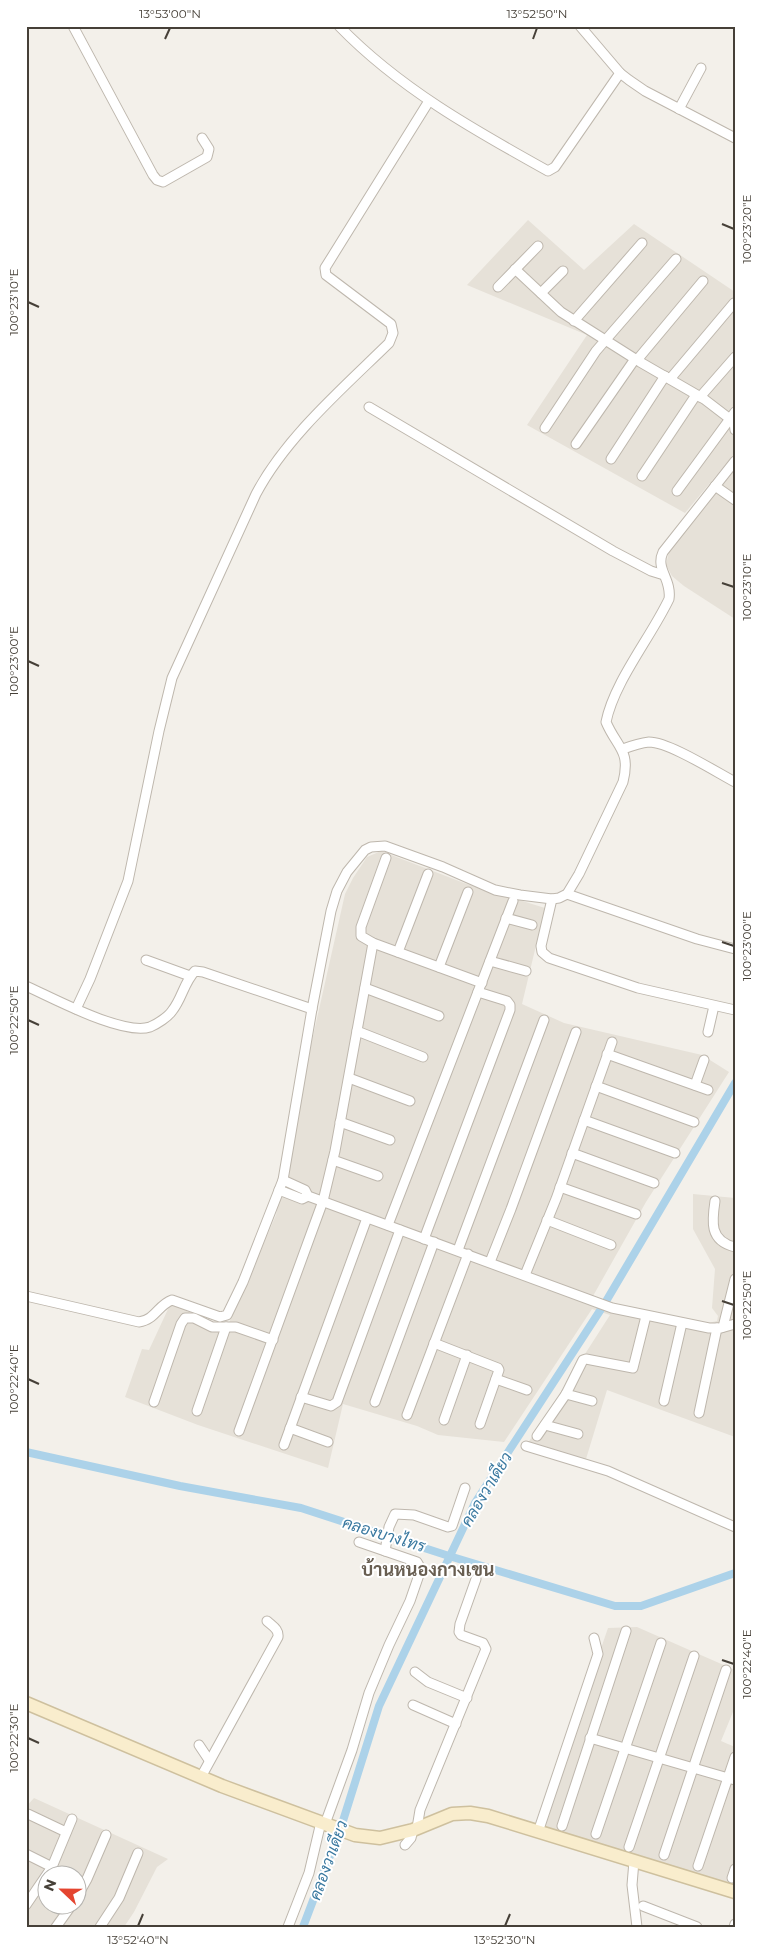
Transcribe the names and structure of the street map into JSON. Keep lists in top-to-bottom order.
{
  "districts": ["บ้านหนองกางเขน"],
  "water": ["คลองวาเดียว", "คลองบางไทร"],
  "north": "left",
  "coordinates": [
    "13°53'00\"N",
    "13°52'50\"N",
    "100°23'20\"E",
    "100°23'10\"E",
    "100°23'00\"E",
    "100°22'50\"E",
    "100°22'40\"E",
    "100°22'30\"E",
    "13°52'40\"N",
    "13°52'30\"N"
  ]
}
